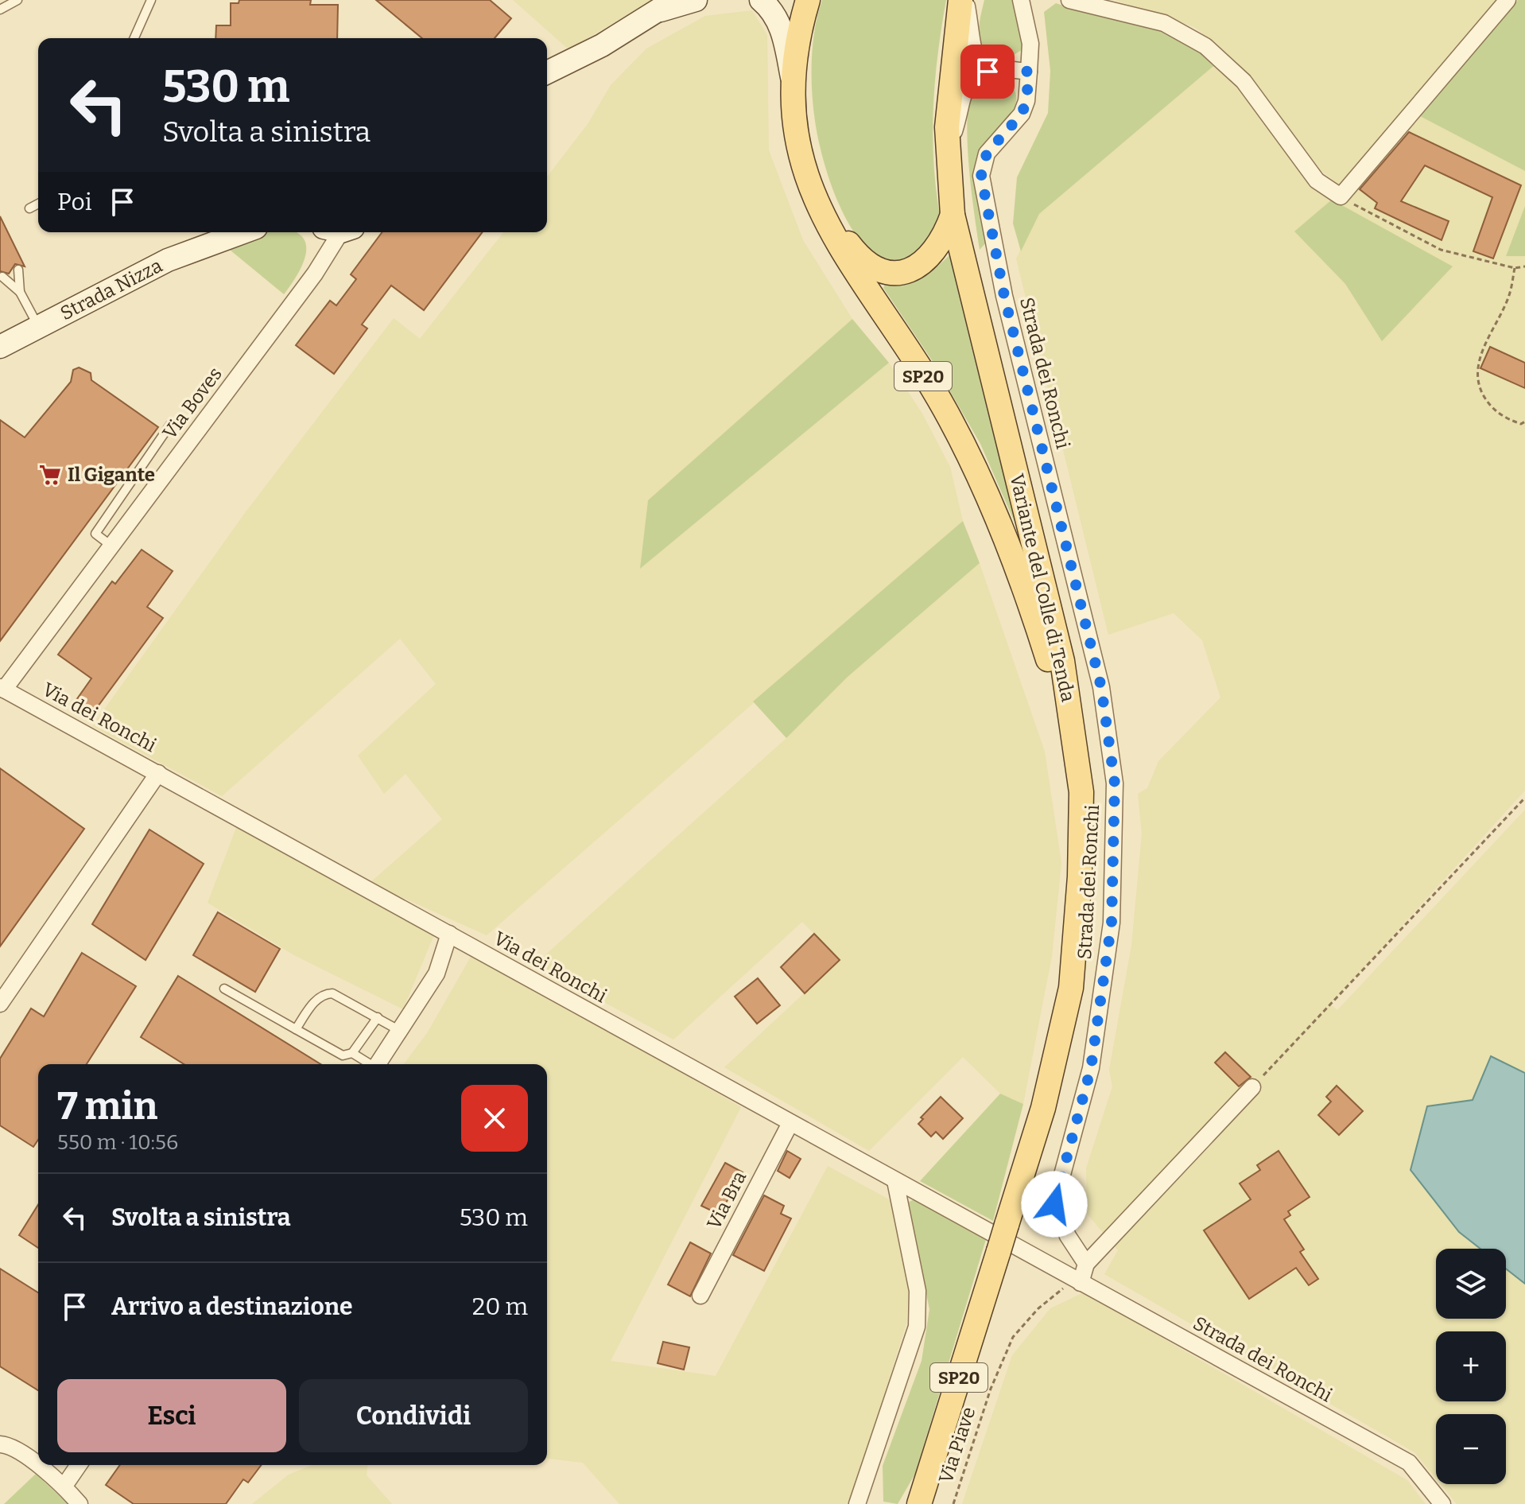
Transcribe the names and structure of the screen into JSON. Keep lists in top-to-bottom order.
{
  "streets": {
    "main road": ["SP20", "Variante del Colle di Tenda"],
    "street": [
      "Strada Nizza",
      "Strada dei Ronchi",
      "Via Boves",
      "Via dei Ronchi",
      "Via Bra"
    ],
    "path": ["Via Piave"]
  },
  "crossings": [
    ["Strada dei Ronchi", "Via dei Ronchi"],
    ["Strada dei Ronchi", "Via Piave"],
    ["SP20", "Variante del Colle di Tenda"],
    ["Via Boves", "Via dei Ronchi"],
    ["Via dei Ronchi", "Via Bra"],
    ["Via dei Ronchi", "Via Piave"]
  ],
  "places": {
    "supermarket": ["Il Gigante"]
  },
  "page": {
    "turn": ["530 m", "Svolta a sinistra"],
    "then": "Poi",
    "heading": ["7 min", "550 m · 10:56"],
    "list": [
      {
        "name": "Svolta a sinistra",
        "value": "530 m"
      },
      {
        "name": "Arrivo a destinazione",
        "value": "20 m"
      }
    ],
    "map_buttons": ["+", "−"],
    "buttons": ["Esci", "Condividi"]
  }
}
